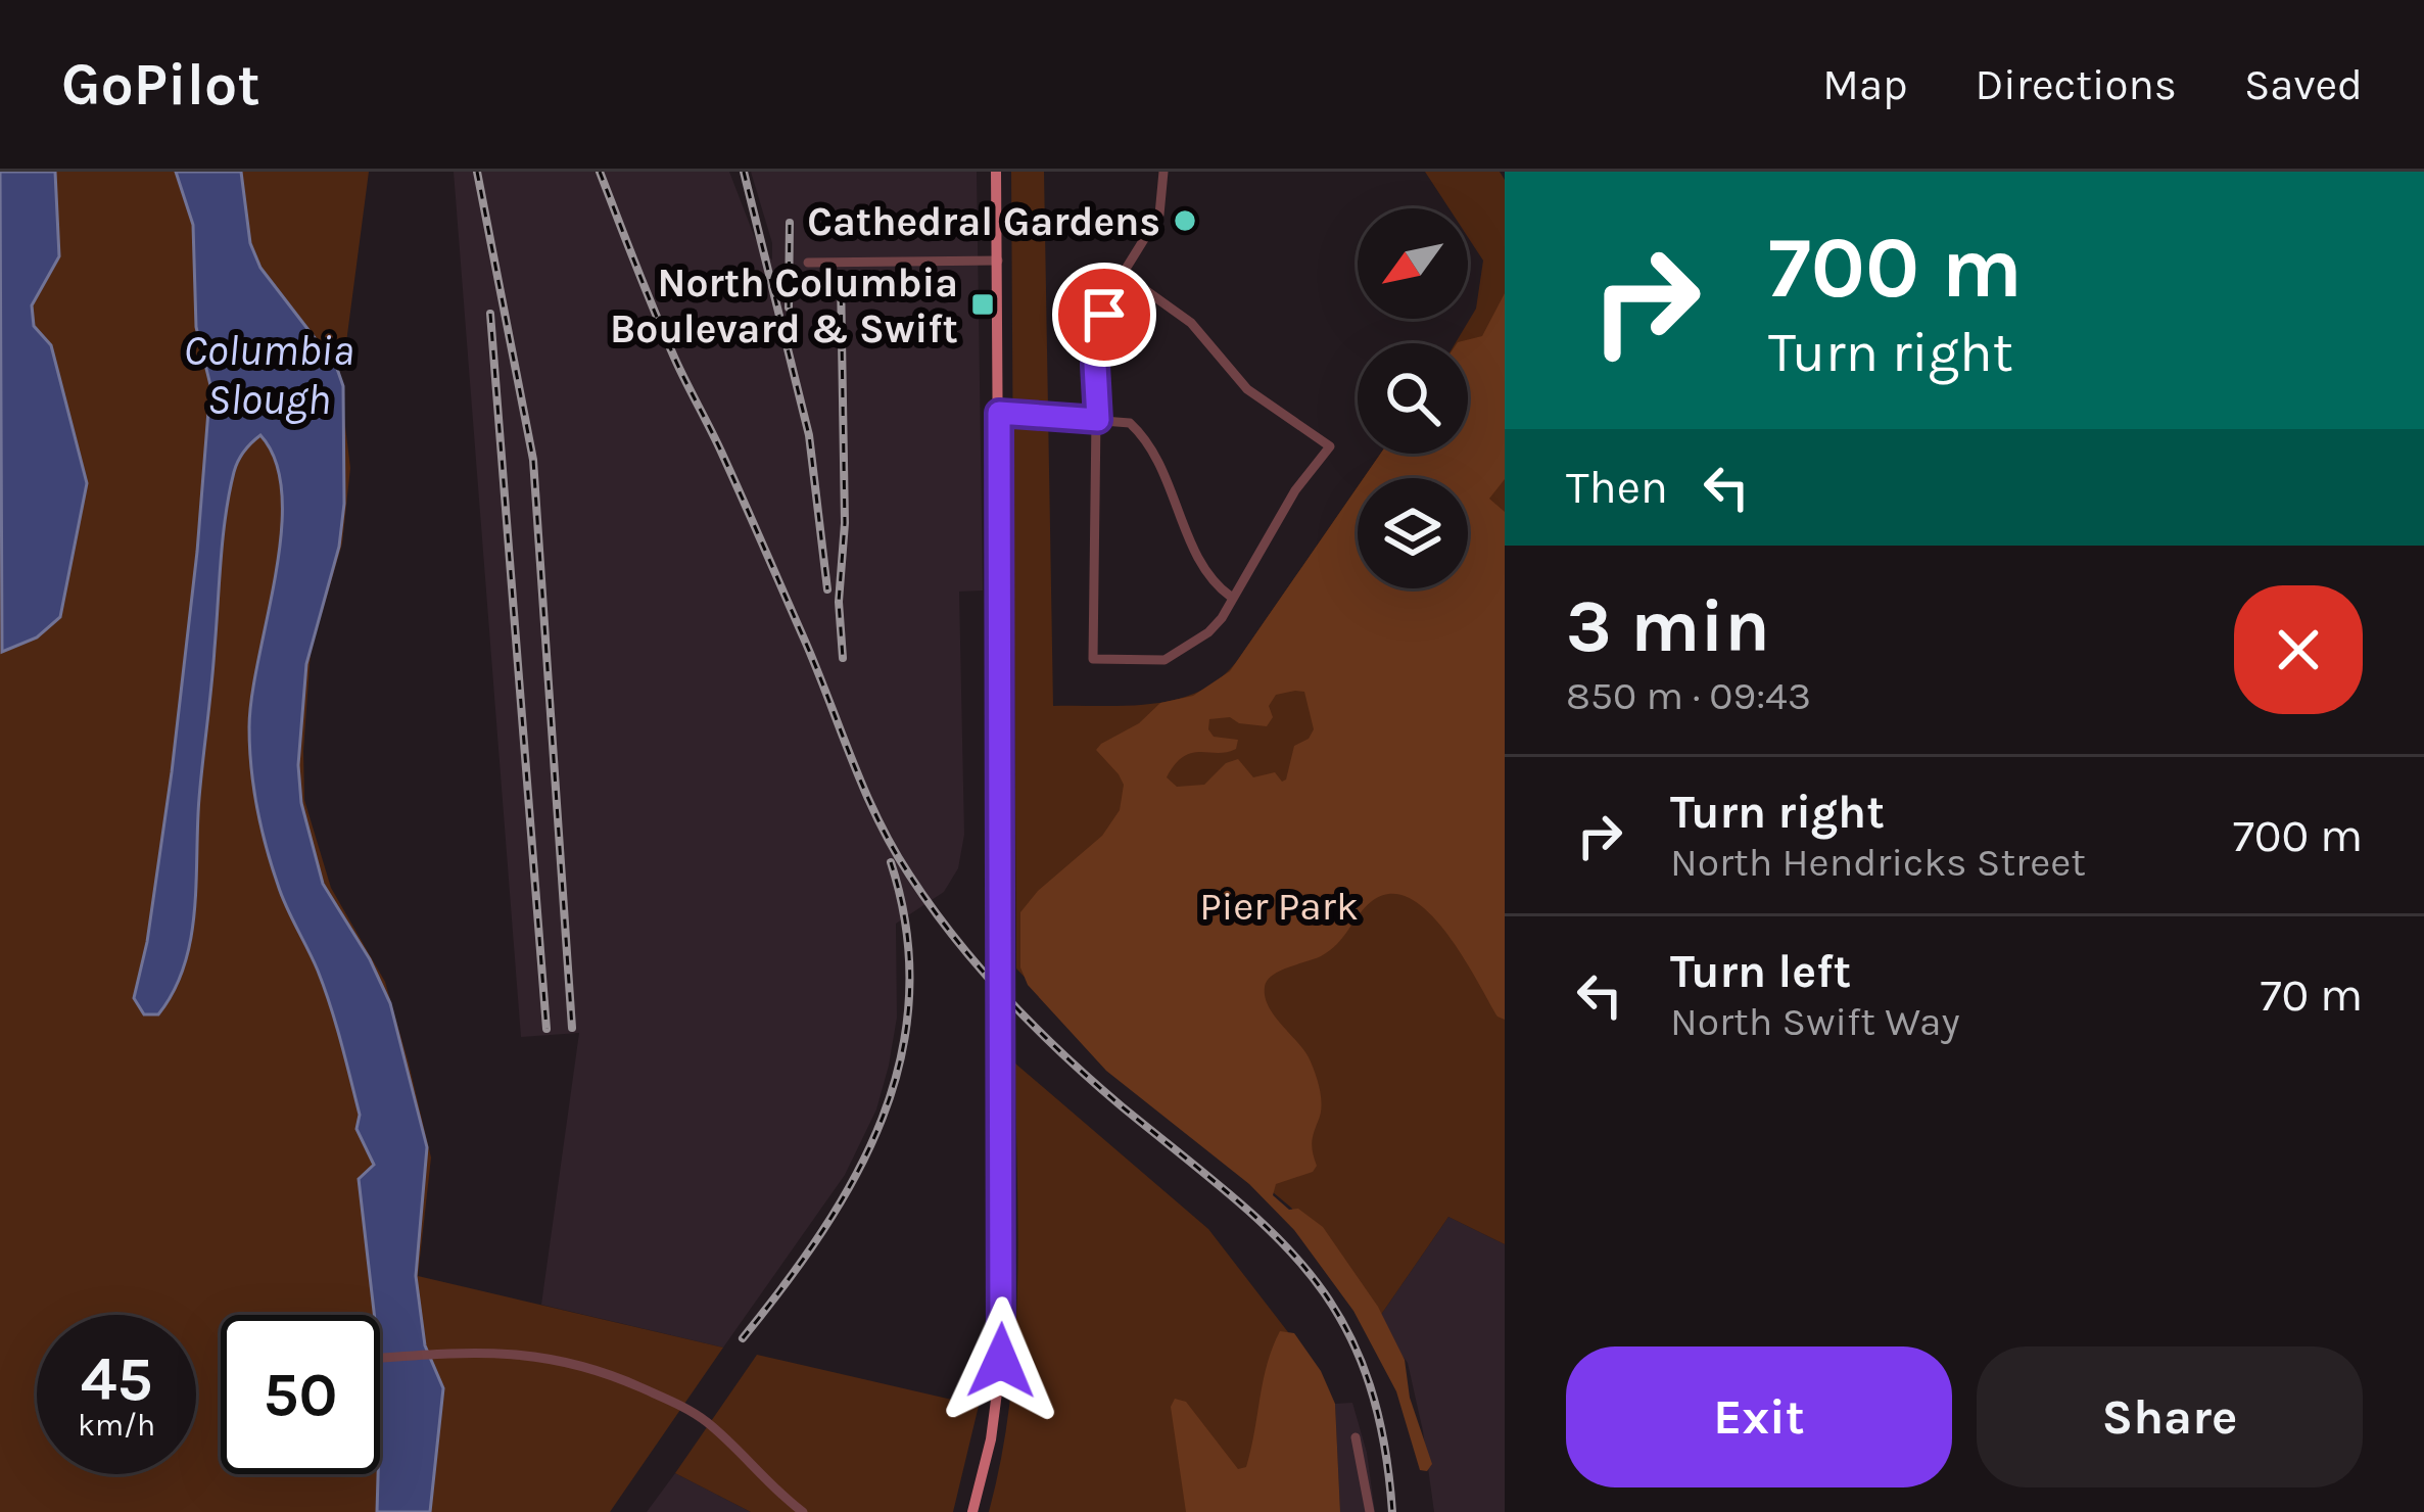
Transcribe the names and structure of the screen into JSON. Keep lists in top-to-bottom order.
{
  "water": ["Columbia Slough"],
  "parks": ["Pier Park"],
  "places": {
    "other": ["Cathedral Gardens"],
    "transit": ["North Columbia Boulevard & Swift"]
  },
  "north": "bottom left",
  "page": {
    "header": "GoPilot",
    "nav": ["Map", "Directions", "Saved"],
    "turn": ["700 m", "Turn right"],
    "then": "Then",
    "heading": ["3 min", "850 m · 09:43"],
    "list": [
      {
        "name": "Turn right",
        "note": "North Hendricks Street",
        "value": "700 m"
      },
      {
        "name": "Turn left",
        "note": "North Swift Way",
        "value": "70 m"
      }
    ],
    "speed": "45 km/h",
    "limit": "50",
    "buttons": ["Exit", "Share"]
  }
}
